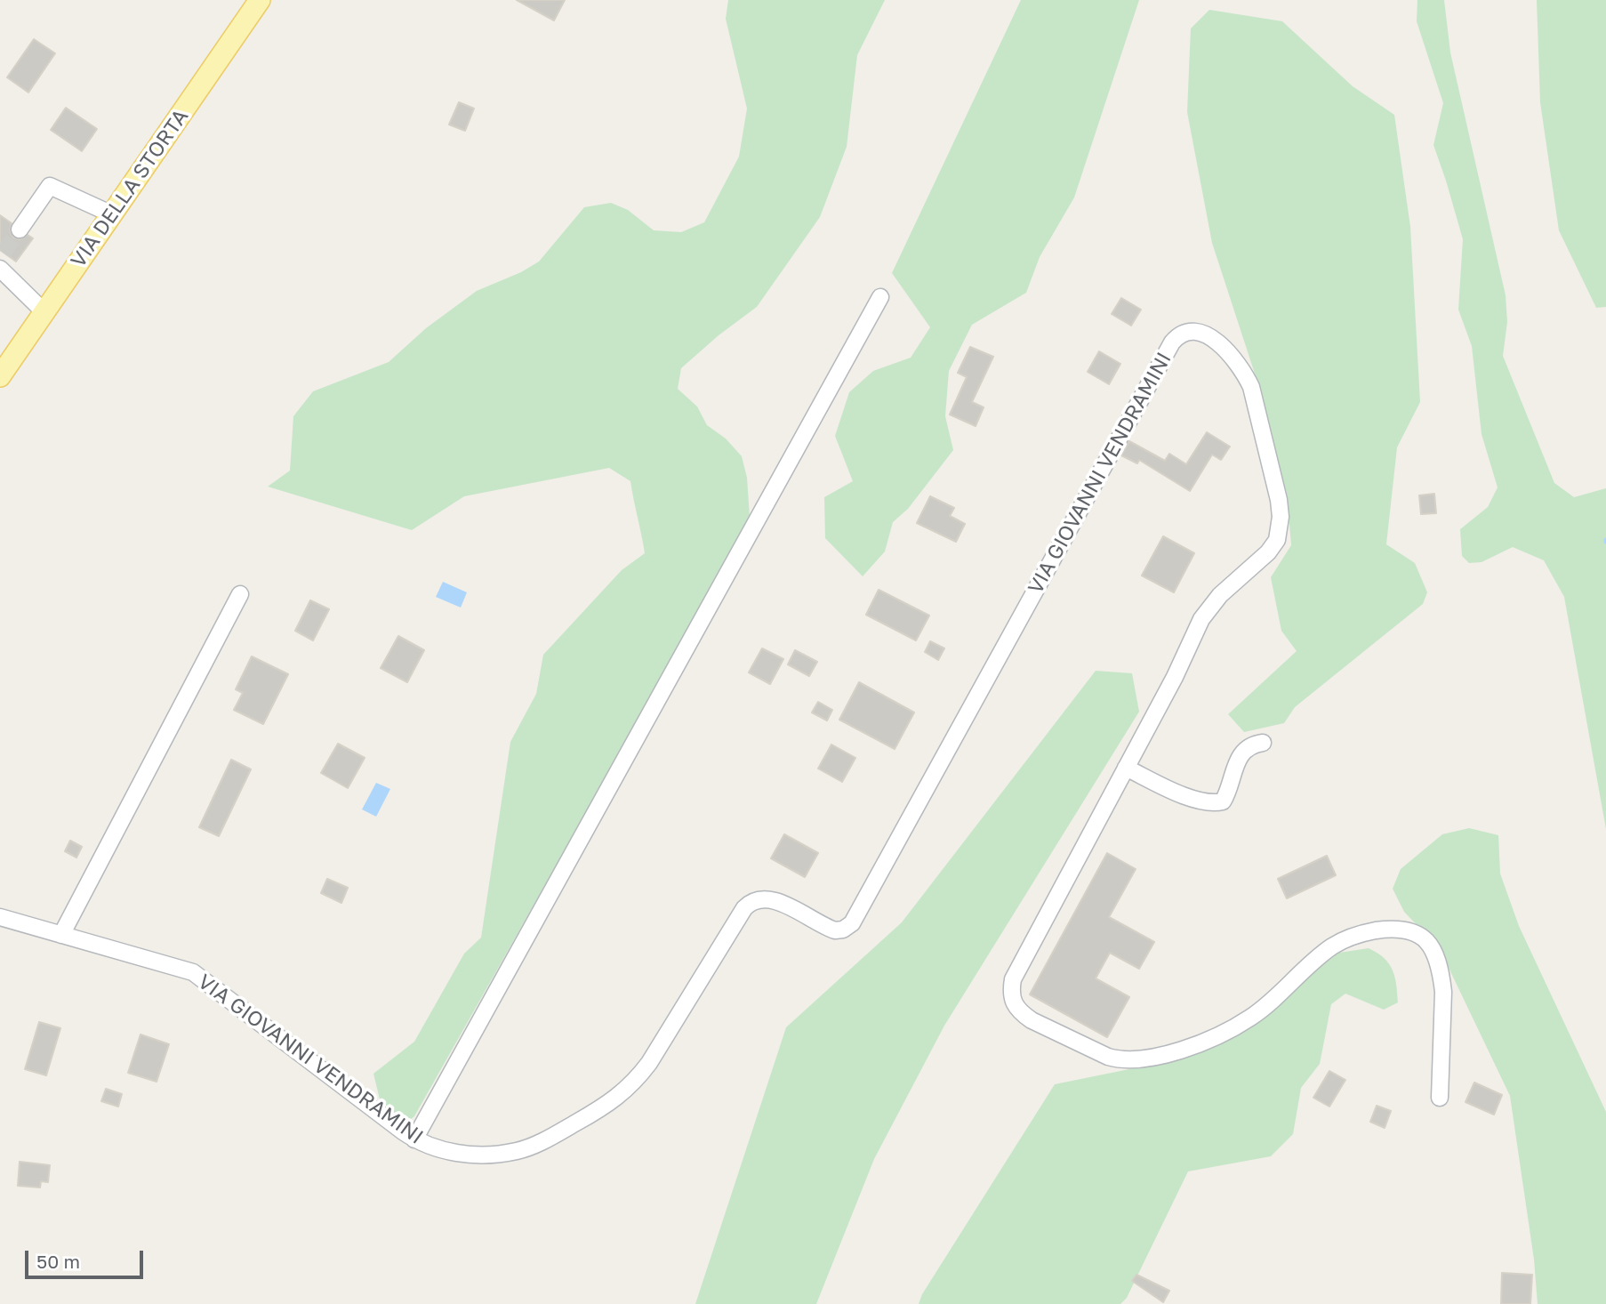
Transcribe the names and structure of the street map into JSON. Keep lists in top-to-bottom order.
{
  "streets": {
    "main road": ["VIA DELLA STORTA"],
    "street": ["VIA GIOVANNI VENDRAMINI"]
  },
  "scale_bar": "50 m"
}
